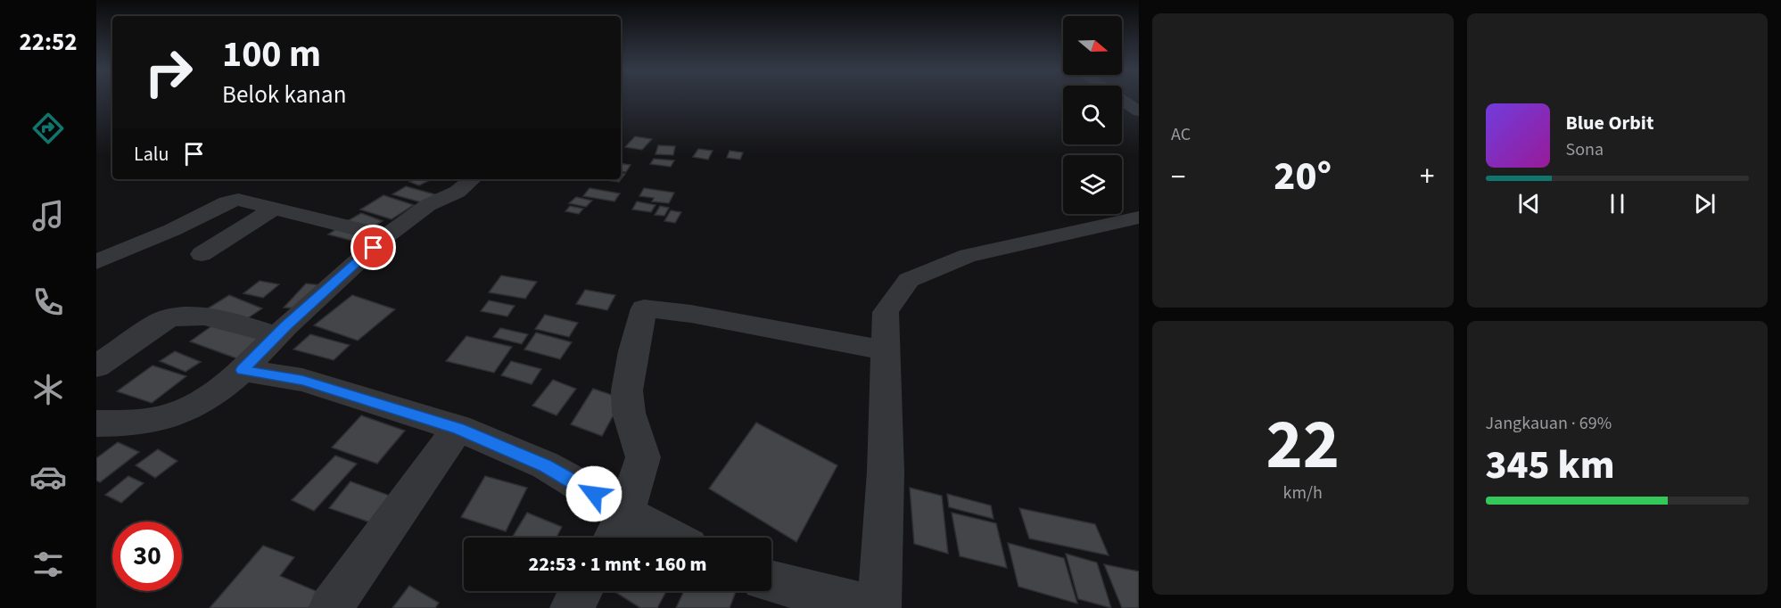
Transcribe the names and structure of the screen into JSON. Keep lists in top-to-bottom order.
{
  "north": "right",
  "page": {
    "tabs": "22:52",
    "tile": [
      "AC",
      ["22", "km/h"],
      ["Jangkauan · 69%", "345 km"]
    ],
    "turn": ["100 m", "Belok kanan"],
    "song": ["Blue Orbit", "Sona"],
    "then": "Lalu",
    "heat": ["−", "20°", "+"],
    "limit": "30",
    "trip": "22:53 · 1 mnt · 160 m"
  }
}
